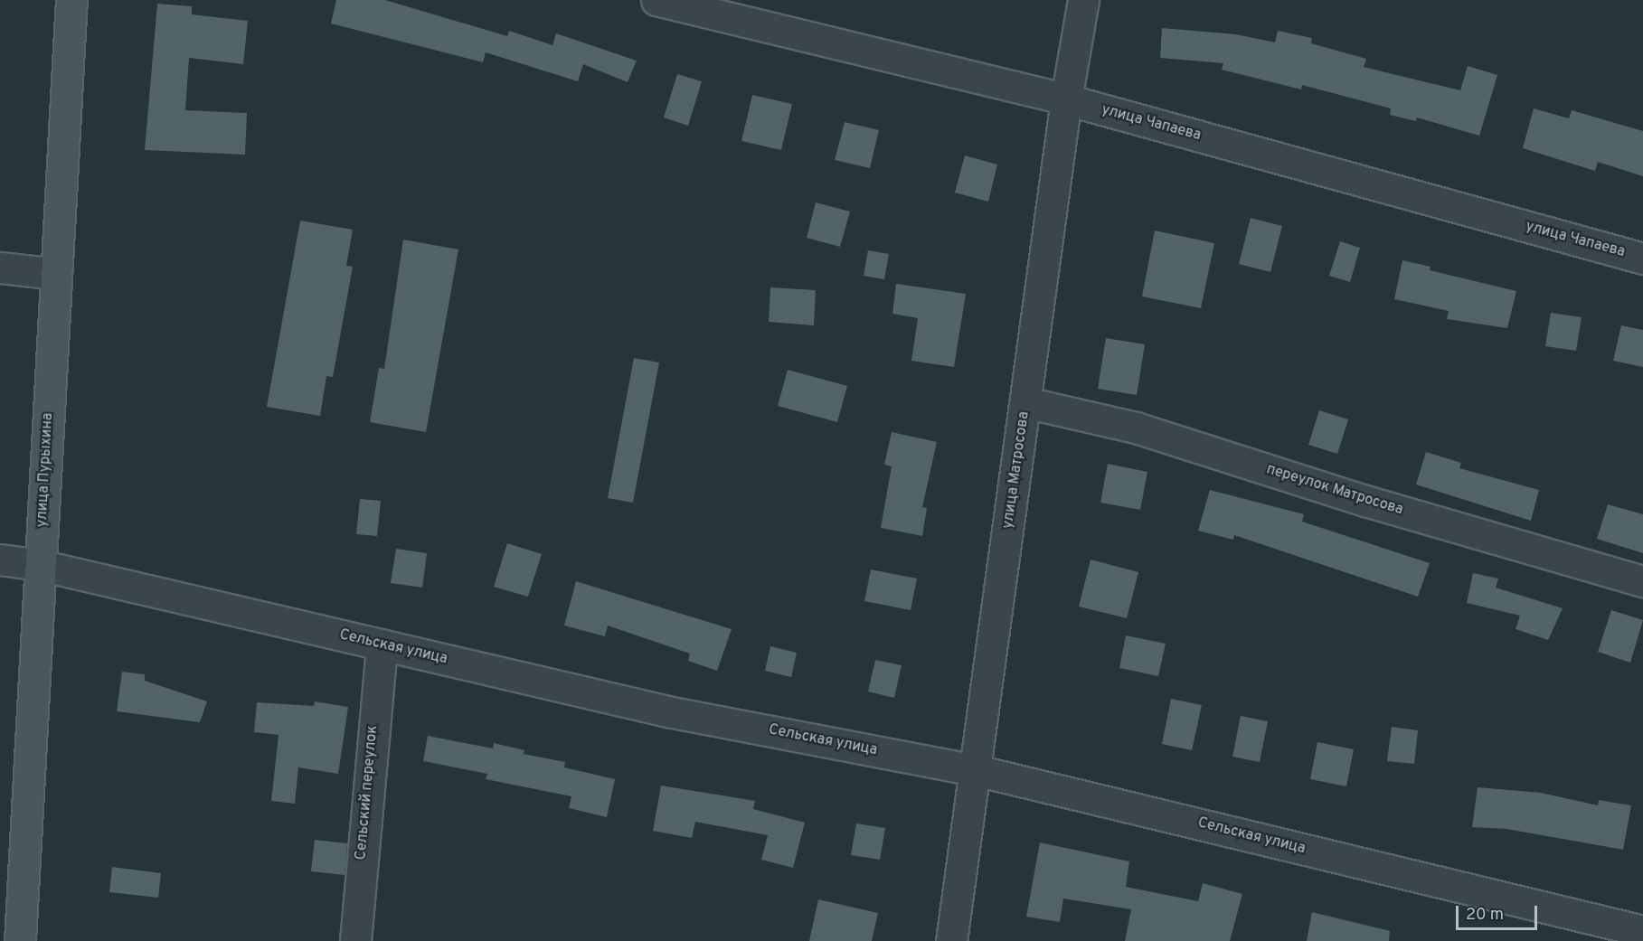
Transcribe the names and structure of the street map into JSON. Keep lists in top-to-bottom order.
{
  "streets": {
    "street": [
      "улица Чапаева",
      "улица Пурыхина",
      "улица Матросова",
      "переулок Матросова",
      "Сельская улица",
      "Сельский переулок"
    ]
  },
  "crossings": [
    ["улица Чапаева", "улица Матросова"],
    ["улица Пурыхина", "Сельская улица"],
    ["улица Матросова", "переулок Матросова"],
    ["улица Матросова", "Сельская улица"],
    ["Сельская улица", "Сельский переулок"]
  ],
  "scale_bar": "20 m"
}
